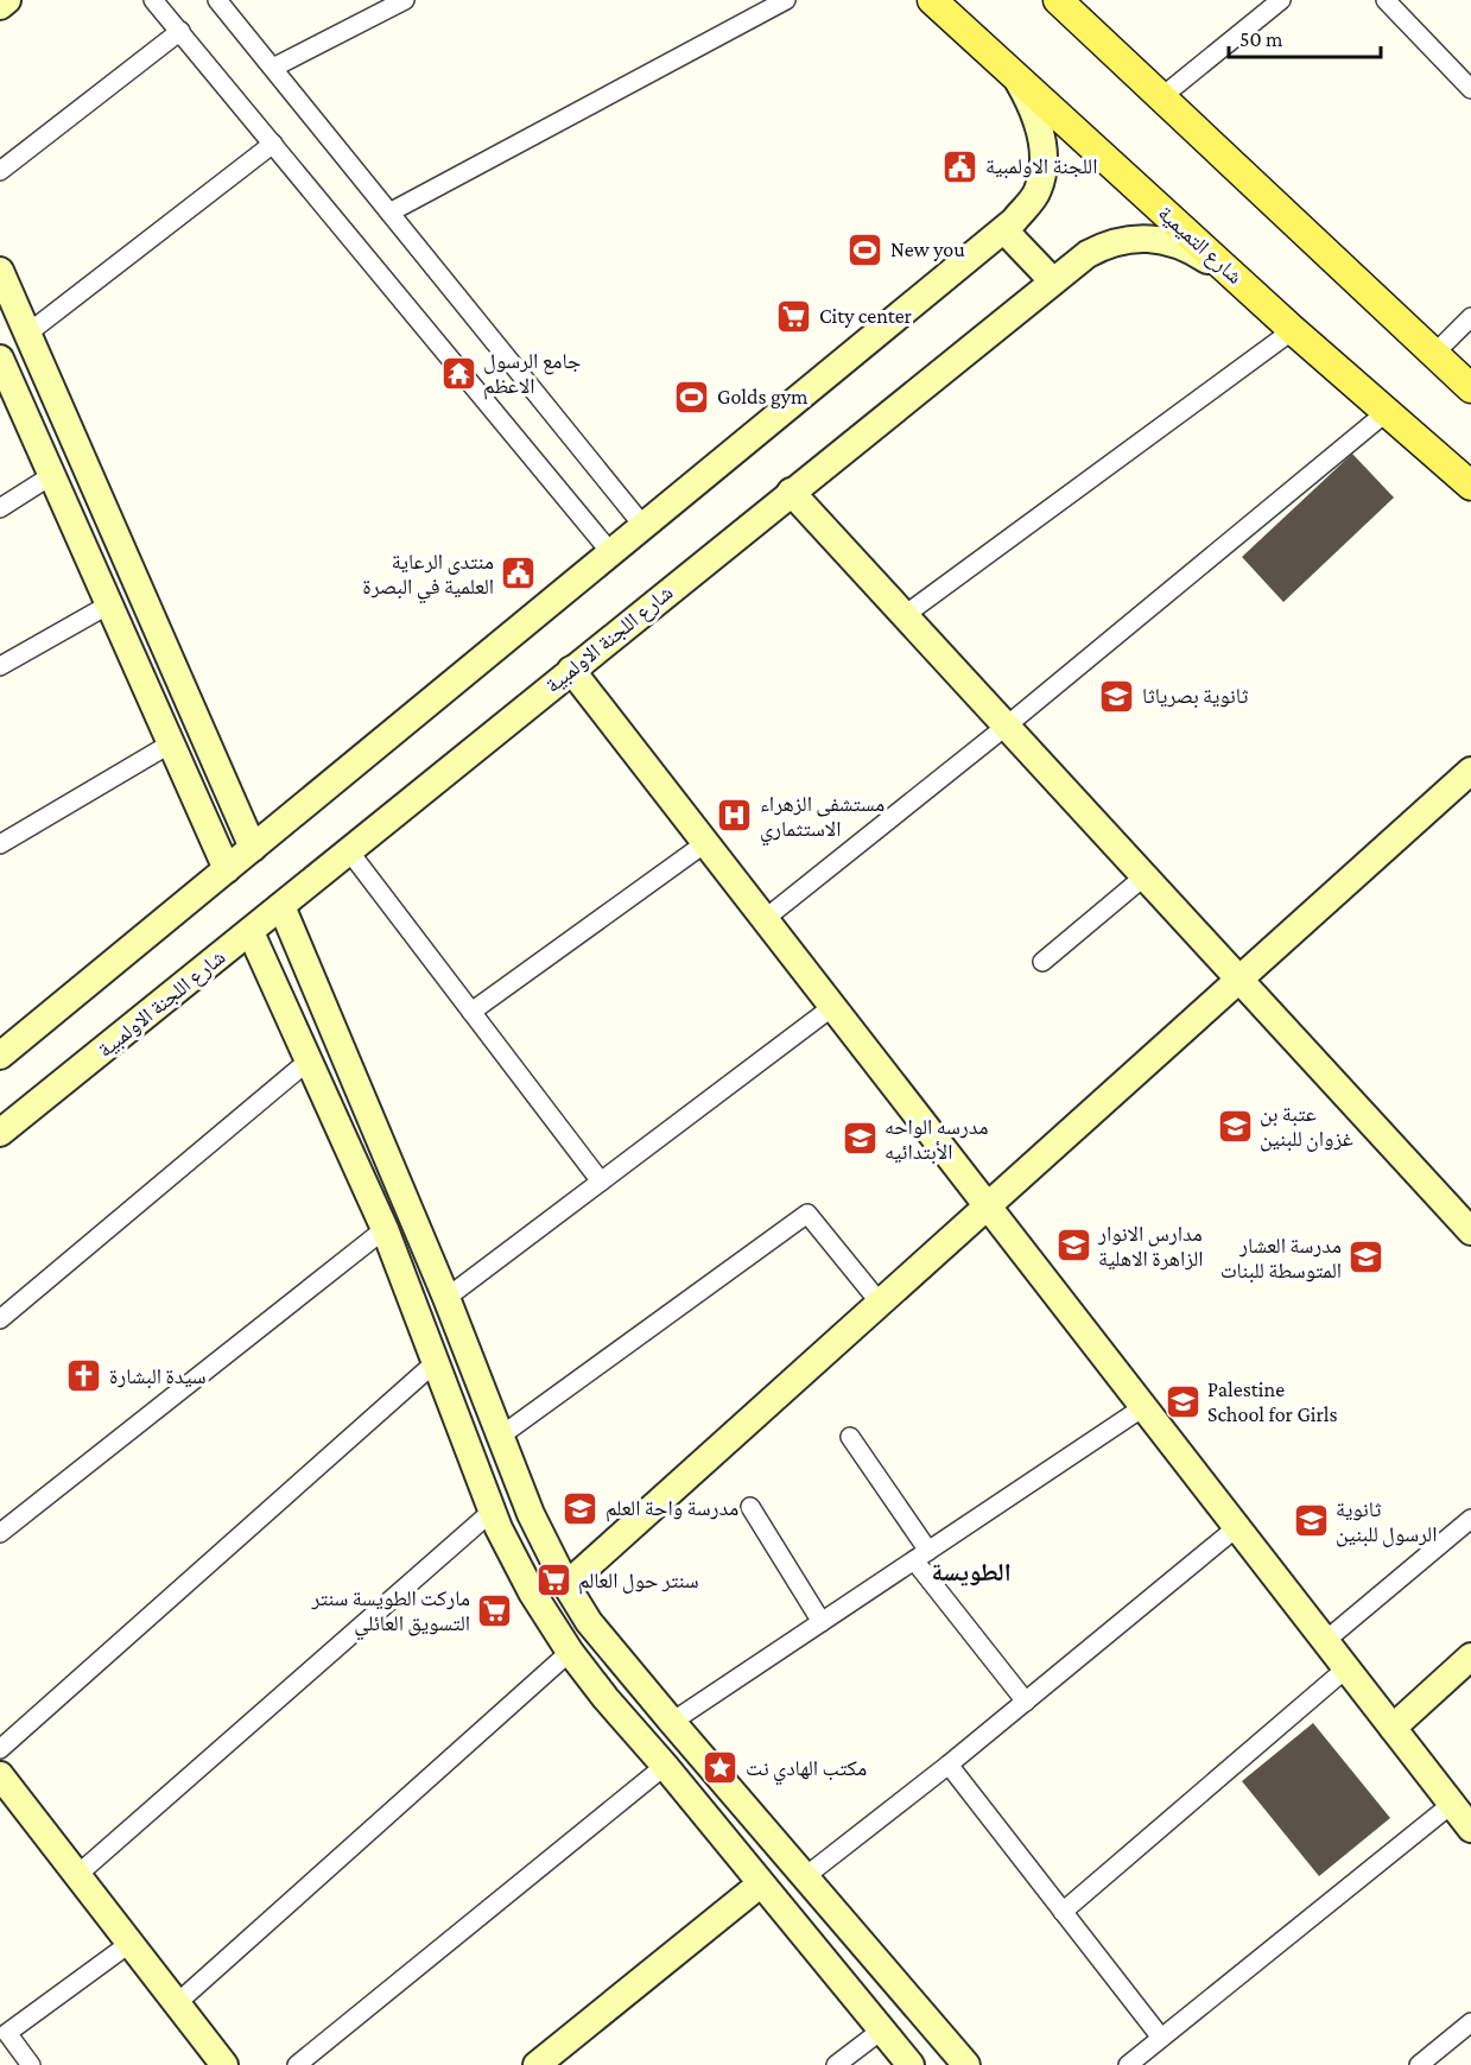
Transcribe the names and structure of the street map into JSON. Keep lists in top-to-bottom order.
{
  "streets": {
    "main road": ["شارع التميمية", "شارع اللجنة الاولمبية"]
  },
  "crossings": [
    ["شارع التميمية", "شارع اللجنة الاولمبية"]
  ],
  "districts": ["الطويسة"],
  "places": {
    "public building": ["اللجنة الاولمبية", "منتدى الرعاية العلمية في البصرة"],
    "sports": ["New you", "Golds gym"],
    "supermarket": ["City center", "سنتر حول العالم", "ماركت الطويسة سنتر التسويق العائلي"],
    "temple": ["جامع الرسول الاعظم"],
    "school or university": [
      "ثانوية بصرياثا",
      "عتبة بن غزوان للبنين",
      "مدرسه الواحه الأبتدائيه",
      "مدارس الانوار الزاهرة الاهلية",
      "مدرسة العشار المتوسطة للبنات",
      "Palestine School for Girls",
      "مدرسة واحة العلم",
      "ثانوية الرسول للبنين"
    ],
    "hospital": ["مستشفى الزهراء الاستثماري"],
    "church": ["سيدة البشارة"],
    "place": ["مكتب الهادي نت"]
  },
  "scale_bar": "50 m"
}
